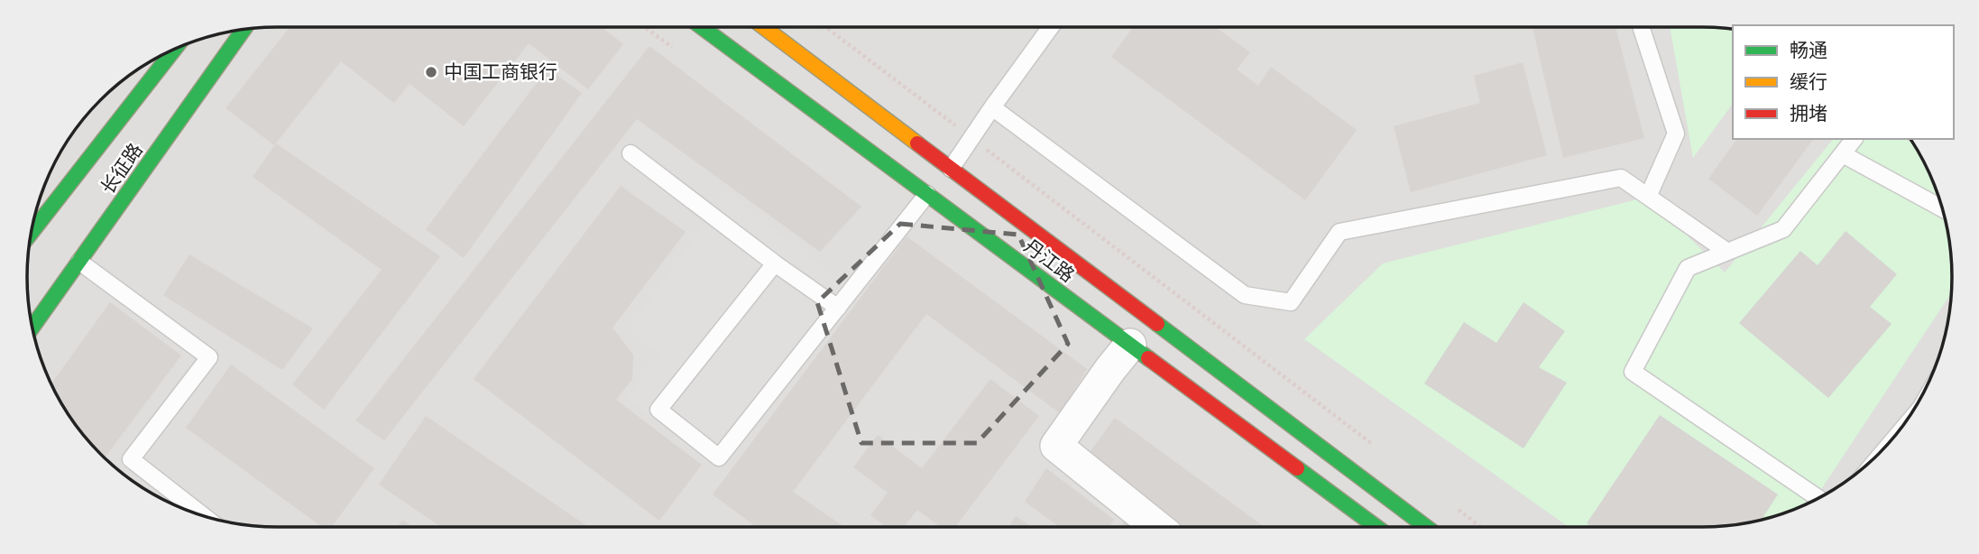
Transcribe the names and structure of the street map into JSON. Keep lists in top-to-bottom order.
{
  "streets": {
    "main road": ["长征路", "丹江路"]
  },
  "places": ["中国工商银行"],
  "legend": ["畅通", "缓行", "拥堵"]
}
